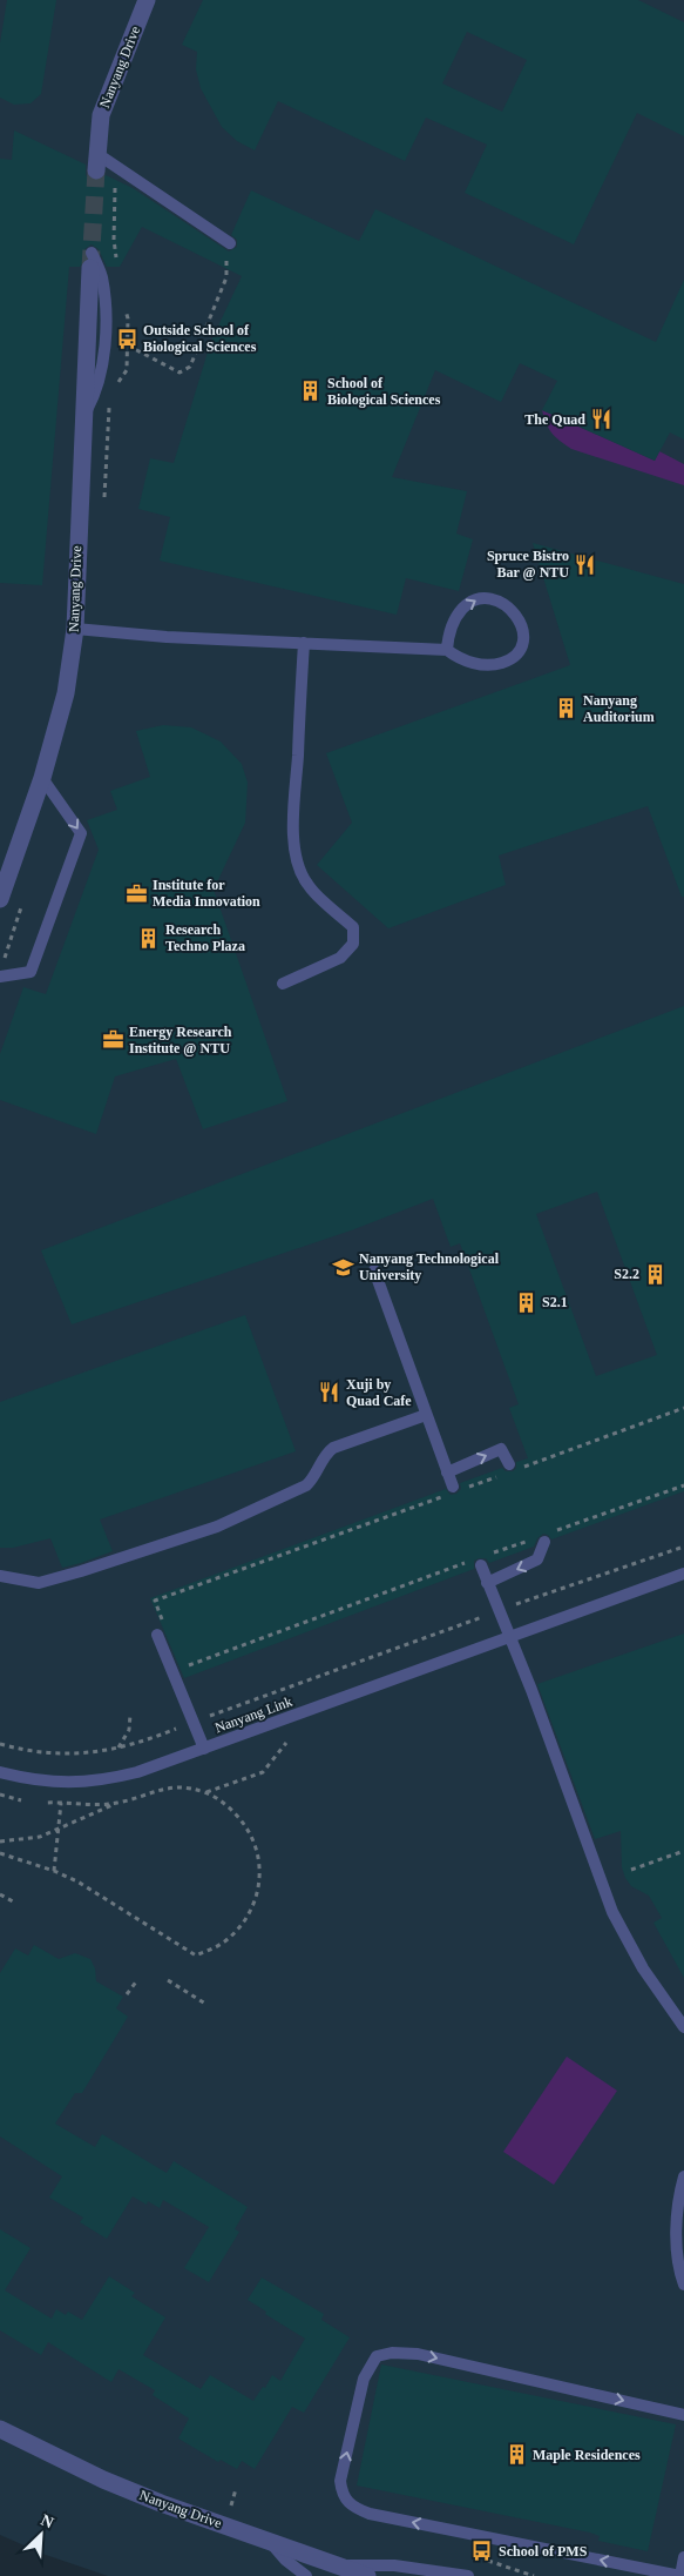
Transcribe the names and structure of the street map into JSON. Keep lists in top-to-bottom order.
{
  "streets": {
    "street": ["Nanyang Drive"],
    "lane": ["Nanyang Link"]
  },
  "places": {
    "bus stop": ["Outside School of Biological Sciences", "School of PMS"],
    "building": [
      "School of Biological Sciences",
      "Nanyang Auditorium",
      "Research Techno Plaza",
      "S2.2",
      "S2.1",
      "Maple Residences"
    ],
    "restaurant": ["The Quad", "Spruce Bistro Bar @ NTU", "Xuji by Quad Cafe"],
    "office": ["Institute for Media Innovation", "Energy Research Institute @ NTU"],
    "school or university": ["Nanyang Technological University"]
  },
  "north": "top right"
}
